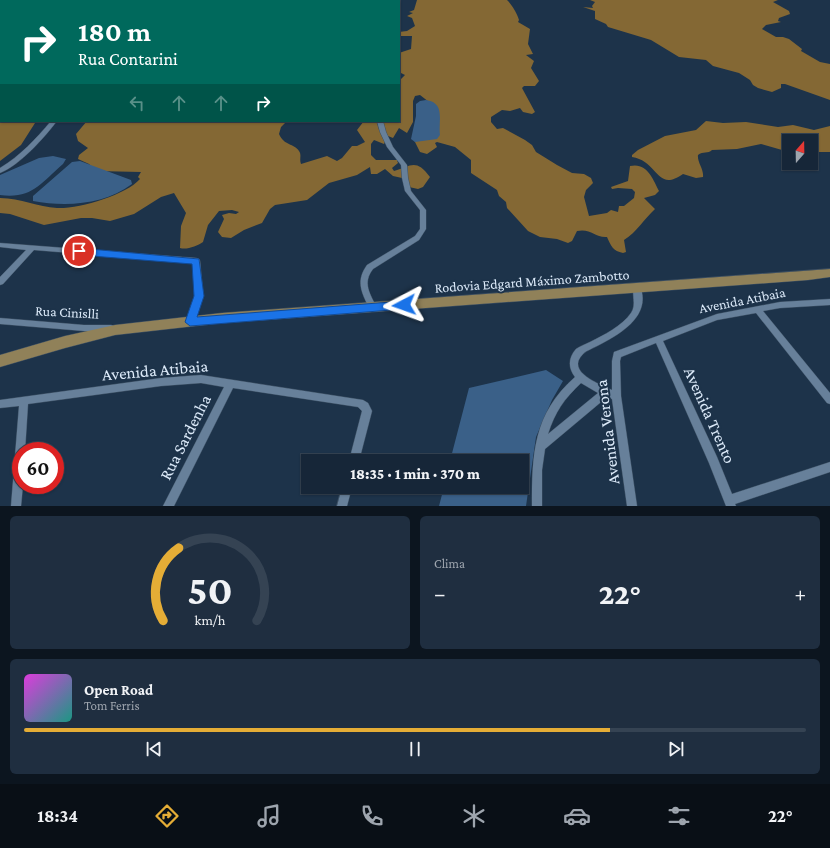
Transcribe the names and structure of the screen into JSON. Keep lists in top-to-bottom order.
{
  "streets": {
    "main road": ["Rodovia Edgard Máximo Zambotto"],
    "street": [
      "Avenida Atibaia",
      "Rua Cinislli",
      "Avenida Trento",
      "Avenida Verona",
      "Rua Sardenha"
    ]
  },
  "crossings": [
    ["Rodovia Edgard Máximo Zambotto", "Rua Cinislli"],
    ["Avenida Atibaia", "Avenida Trento"],
    ["Avenida Atibaia", "Avenida Verona"],
    ["Avenida Atibaia", "Rua Sardenha"]
  ],
  "north": "top",
  "page": {
    "turn": ["180 m", "Rua Contarini"],
    "limit": "60",
    "trip": "18:35 · 1 min · 370 m",
    "tile": "Clima",
    "heat": ["−", "22°", "+"],
    "song": ["Open Road", "Tom Ferris"],
    "tabs": ["18:34", "22°"],
    "gauge": ["50", "km/h"]
  }
}
